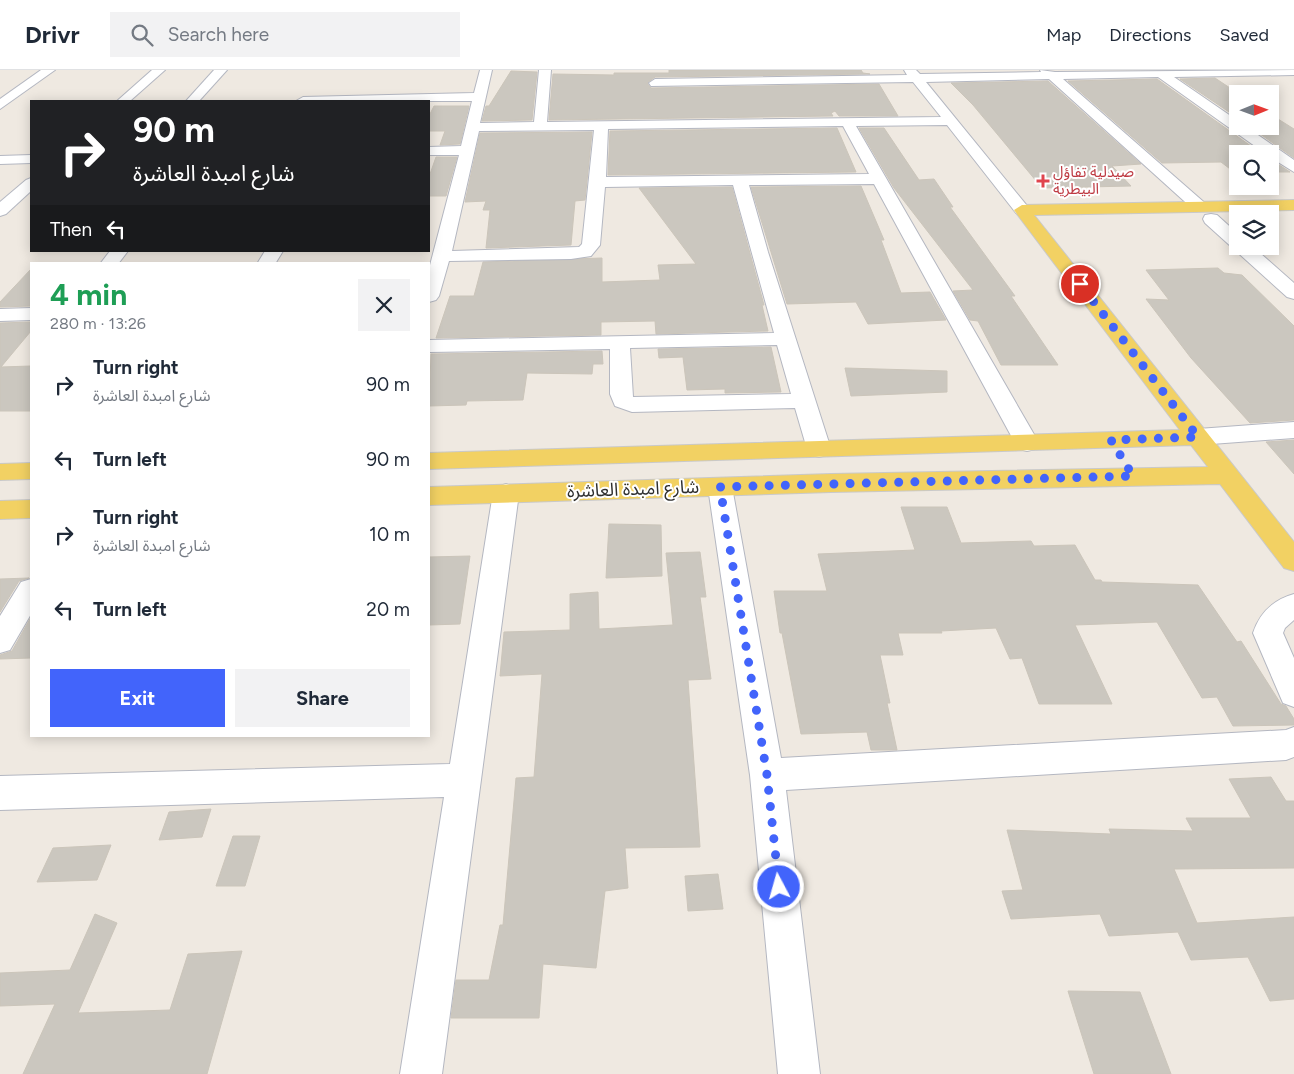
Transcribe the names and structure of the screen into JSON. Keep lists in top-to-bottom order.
{
  "streets": {
    "main road": ["شارع امبدة العاشرة"]
  },
  "places": {
    "health": ["صيدلية تفاؤل البيطرية"]
  },
  "north": "right",
  "page": {
    "header": "Drivr",
    "search": "Search here",
    "nav": ["Map", "Directions", "Saved"],
    "turn": ["90 m", "شارع امبدة العاشرة"],
    "then": "Then",
    "heading": ["4 min", "280 m · 13:26"],
    "list": [
      {
        "name": "Turn right",
        "note": "شارع امبدة العاشرة",
        "value": "90 m"
      },
      {
        "name": "Turn left",
        "value": "90 m"
      },
      {
        "name": "Turn right",
        "note": "شارع امبدة العاشرة",
        "value": "10 m"
      },
      {
        "name": "Turn left",
        "value": "20 m"
      }
    ],
    "buttons": ["Exit", "Share"]
  }
}
